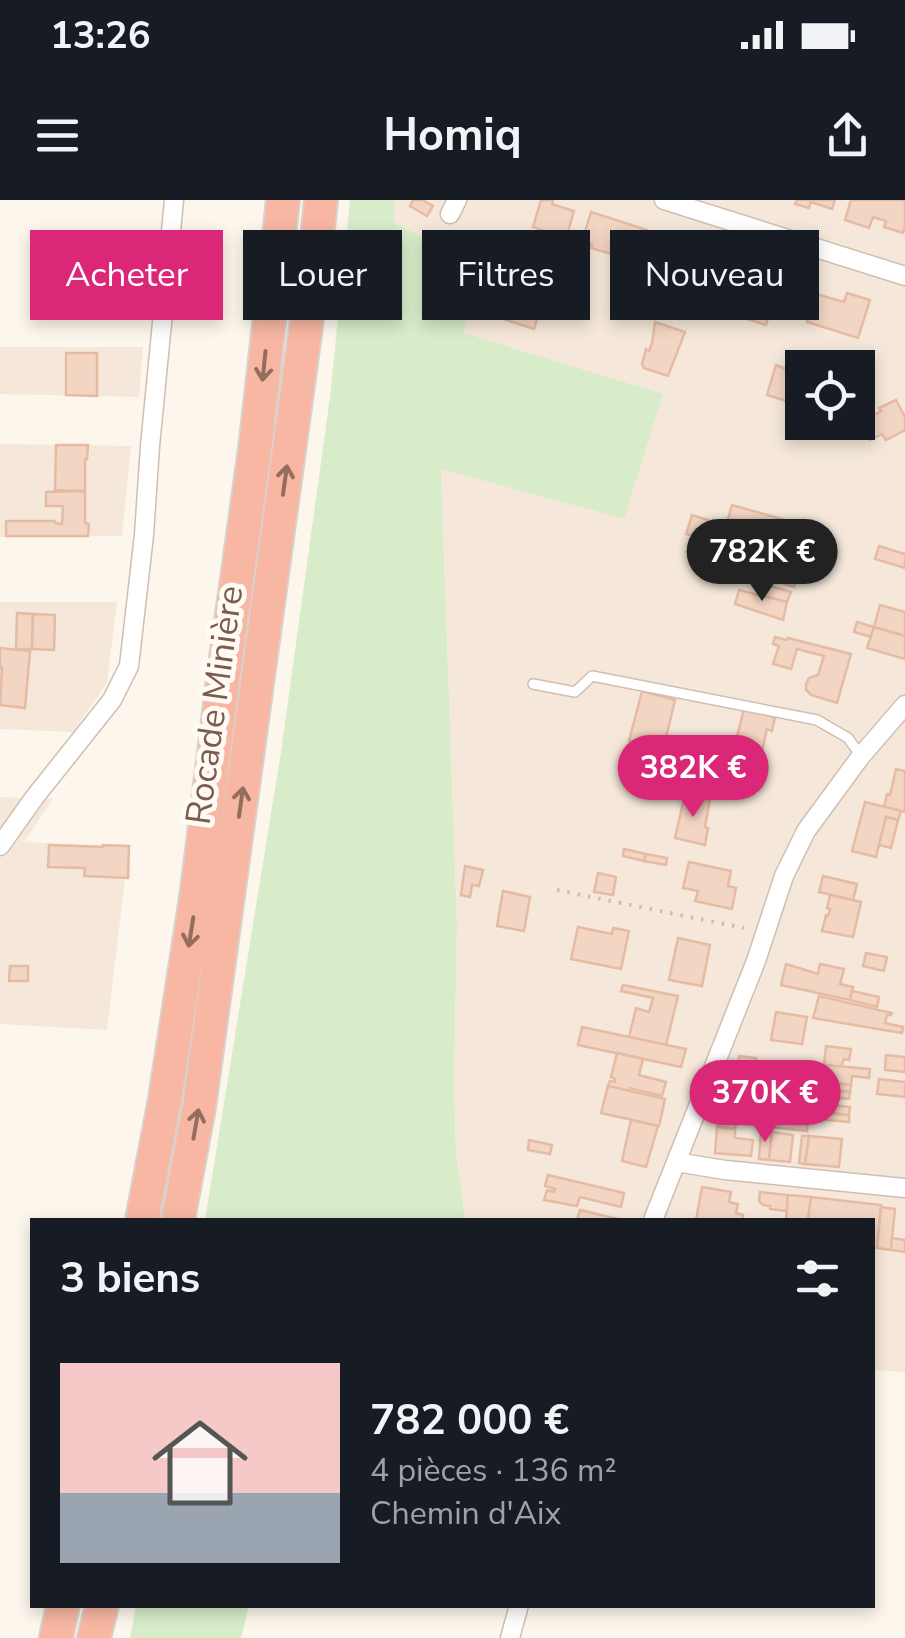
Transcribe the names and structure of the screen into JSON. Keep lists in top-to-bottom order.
{
  "streets": {
    "highway": ["Rocade Minière"]
  },
  "page": {
    "status": "13:26",
    "header": "Homiq",
    "chip": [
      "Acheter",
      "Louer",
      "Filtres",
      "Nouveau"
    ],
    "price": ["782K €", "382K €", "370K €"],
    "heading": "3 biens",
    "list": [
      {
        "name": "782 000 €",
        "note": "4 pièces · 136 m² · Chemin d'Aix"
      }
    ]
  }
}
